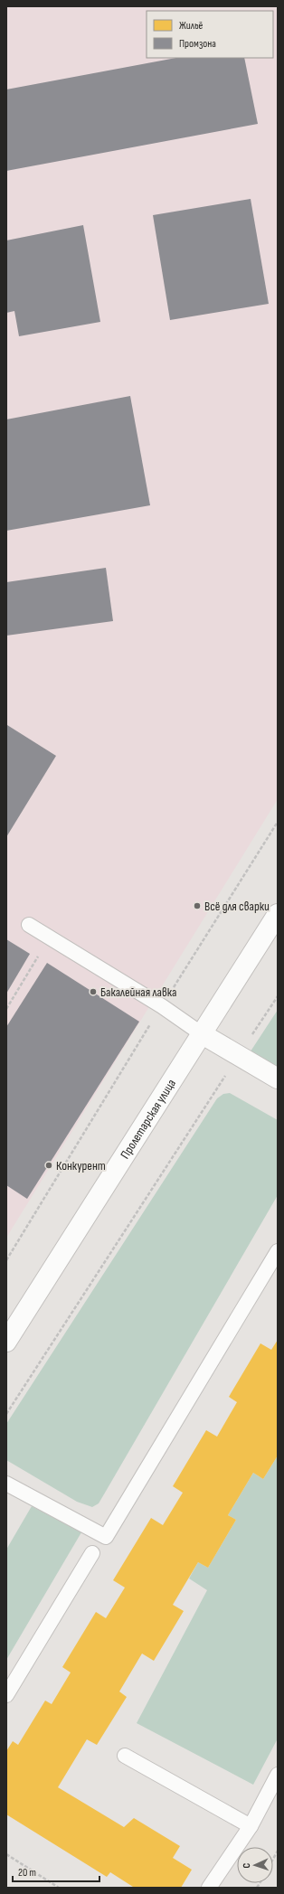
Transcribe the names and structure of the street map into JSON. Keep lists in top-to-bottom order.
{
  "streets": {
    "main road": ["Пролетарская улица"]
  },
  "places": ["Всё для сварки", "Бакалейная лавка", "Конкурент"],
  "legend": ["Жильё", "Промзона"],
  "scale_bar": "20 m",
  "north": "left"
}
